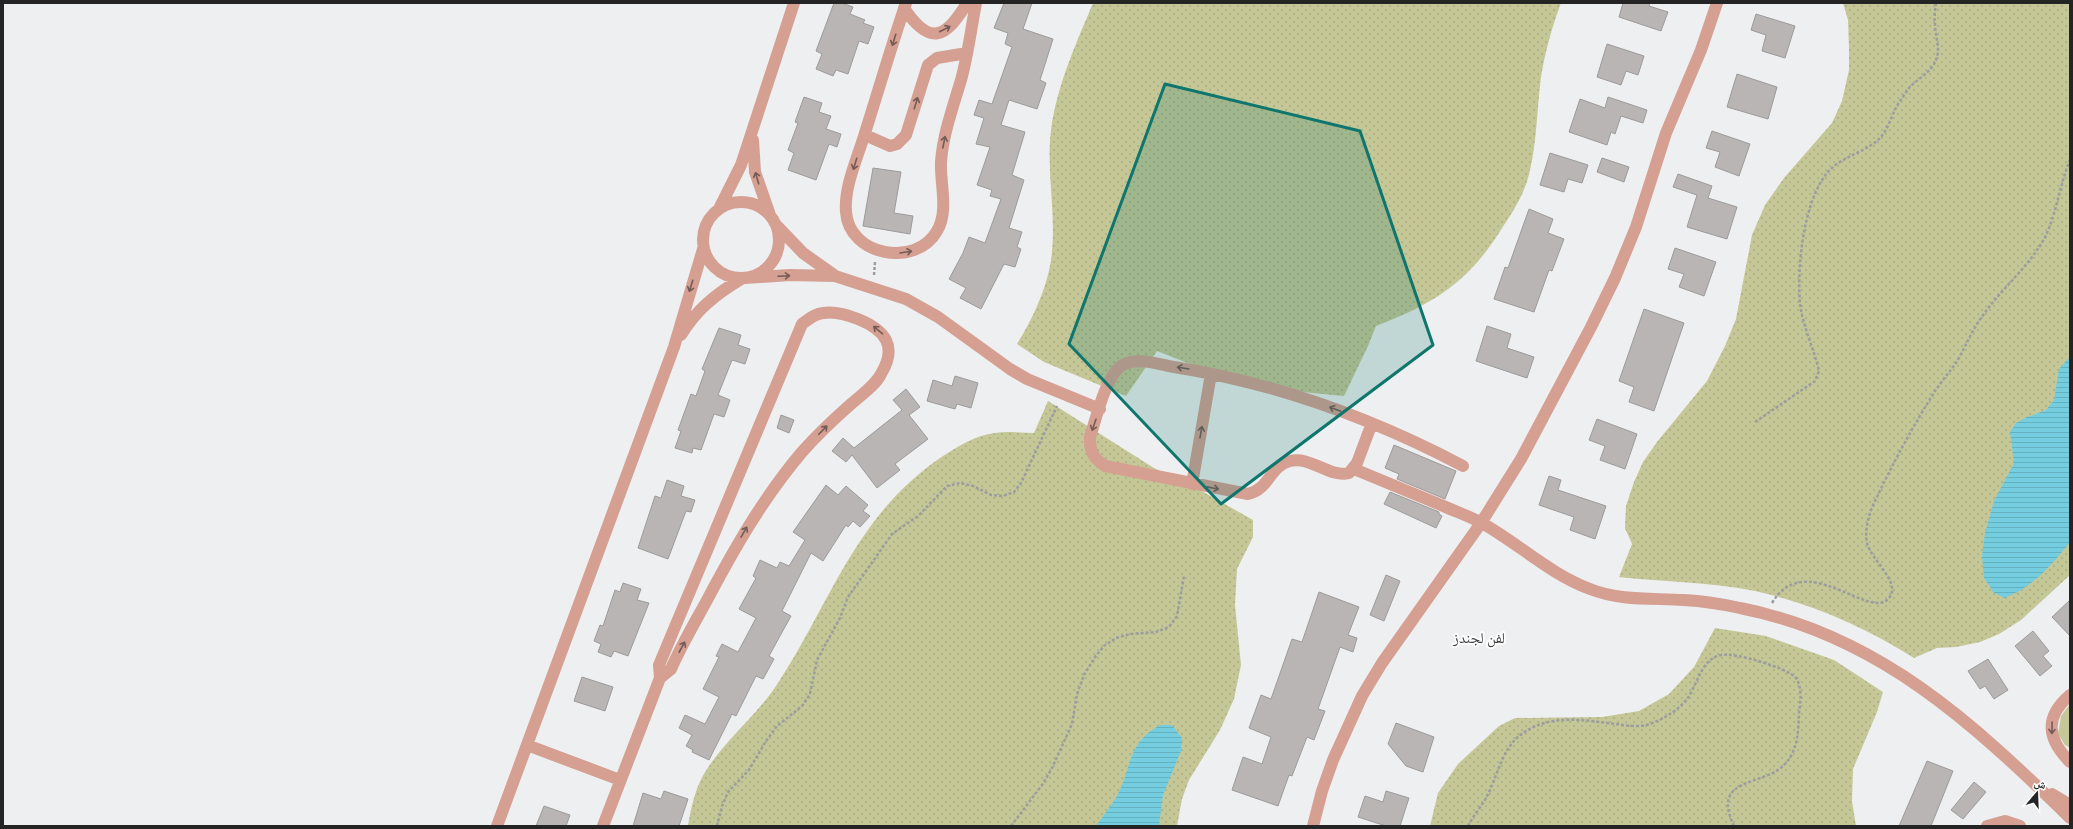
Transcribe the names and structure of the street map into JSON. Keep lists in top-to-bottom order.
{
  "districts": ["لفن لجندز"],
  "north": "top"
}
